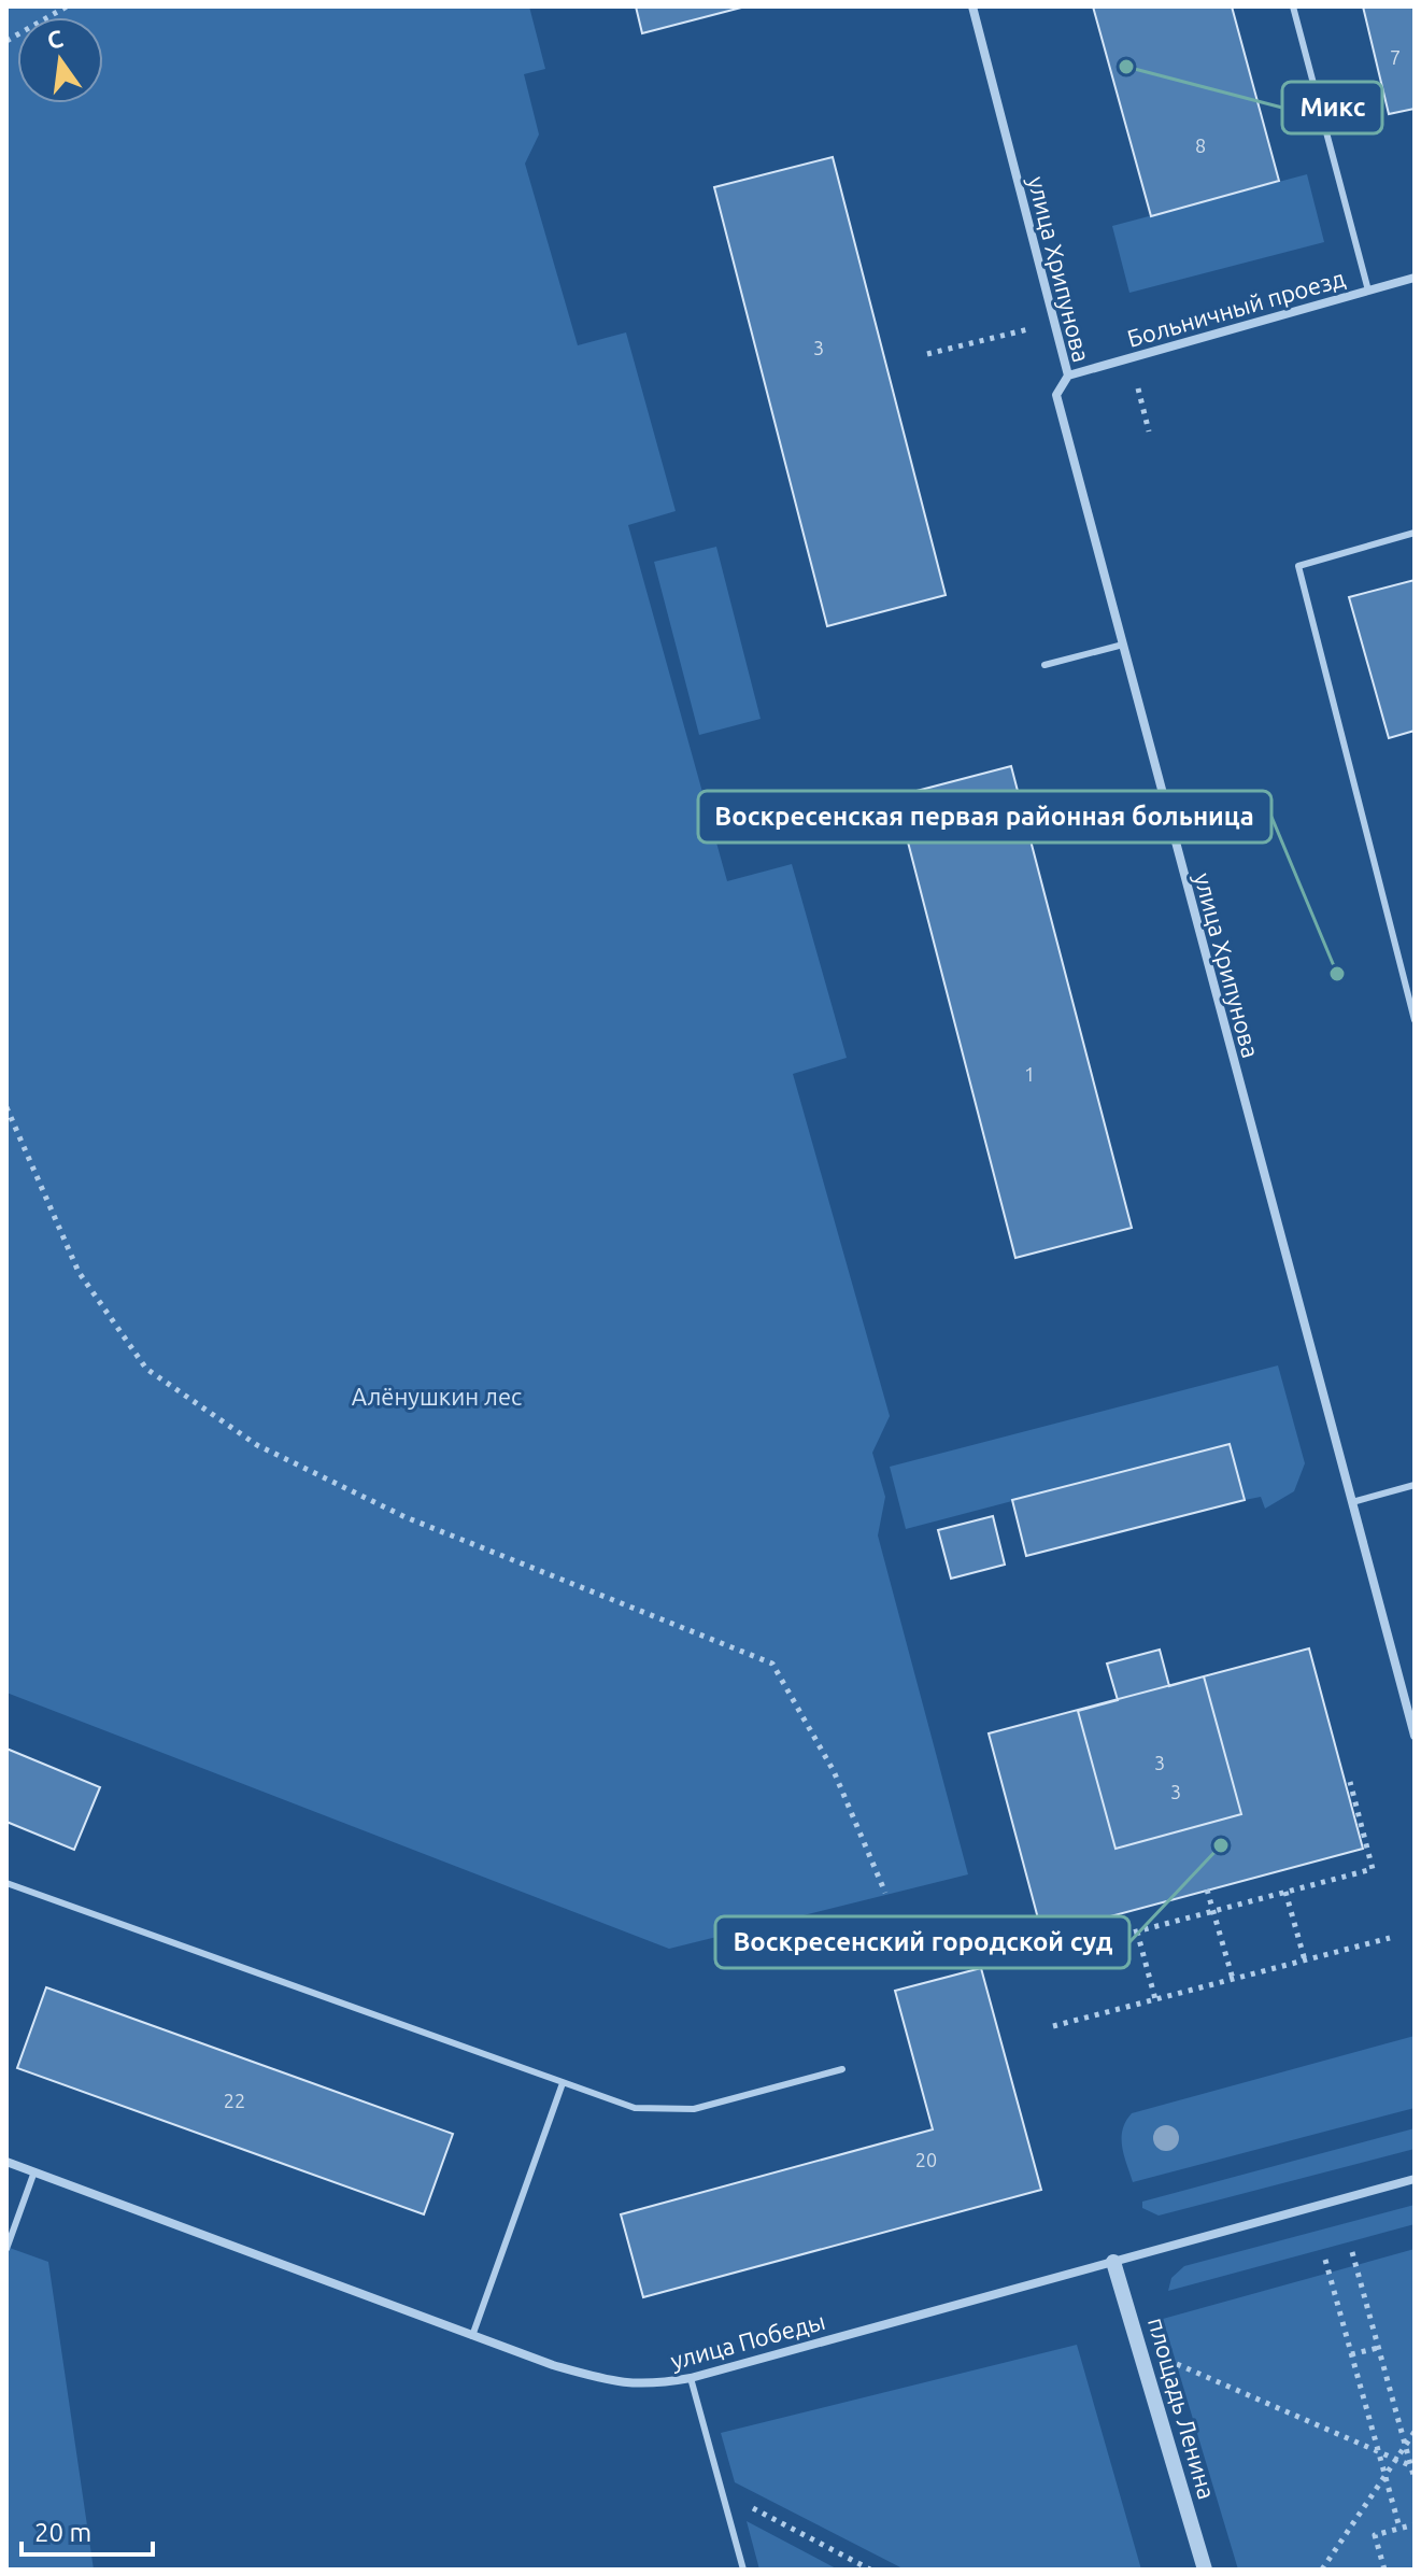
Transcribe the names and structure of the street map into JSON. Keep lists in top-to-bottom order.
{
  "streets": {
    "street": [
      "улица Хрипунова",
      "Больничный проезд",
      "улица Победы",
      "площадь Ленина"
    ]
  },
  "crossings": [
    ["улица Хрипунова", "Больничный проезд"],
    ["улица Победы", "площадь Ленина"]
  ],
  "parks": ["Алёнушкин лес"],
  "places": ["Микс", "Воскресенская первая районная больница", "Воскресенский городской суд"],
  "house_numbers": [
    "7",
    "8",
    "3",
    "1",
    "3",
    "3",
    "22",
    "20"
  ],
  "scale_bar": "20 m",
  "north": "top"
}
